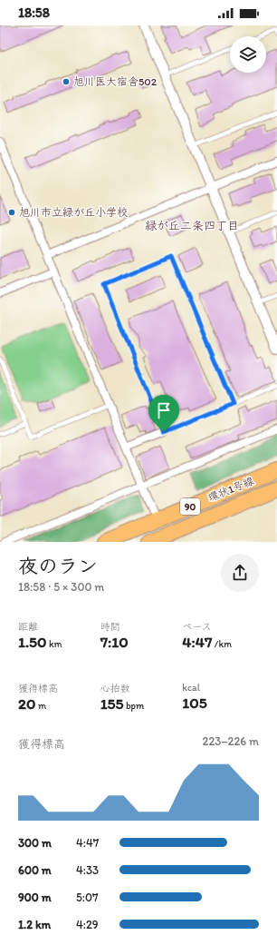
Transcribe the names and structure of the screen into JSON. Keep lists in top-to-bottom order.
{
  "streets": {
    "main road": ["環状1号線", "90"]
  },
  "districts": ["緑が丘二条四丁目"],
  "places": ["旭川医大宿舎502", "旭川市立緑が丘小学校"],
  "page": {
    "status": "18:58",
    "heading": ["夜のラン", "18:58 · 5 × 300 m"],
    "stats": [
      ["距離", "1.50 km"],
      ["時間", "7:10"],
      ["ペース", "4:47 /km"],
      ["獲得標高", "20 m"],
      ["心拍数", "155 bpm"],
      ["kcal", "105"]
    ],
    "chart": ["獲得標高", "223–226 m"],
    "list": [
      {
        "name": "300 m",
        "note": "4:47"
      },
      {
        "name": "600 m",
        "note": "4:33"
      },
      {
        "name": "900 m",
        "note": "5:07"
      },
      {
        "name": "1.2 km",
        "note": "4:29"
      }
    ]
  }
}
